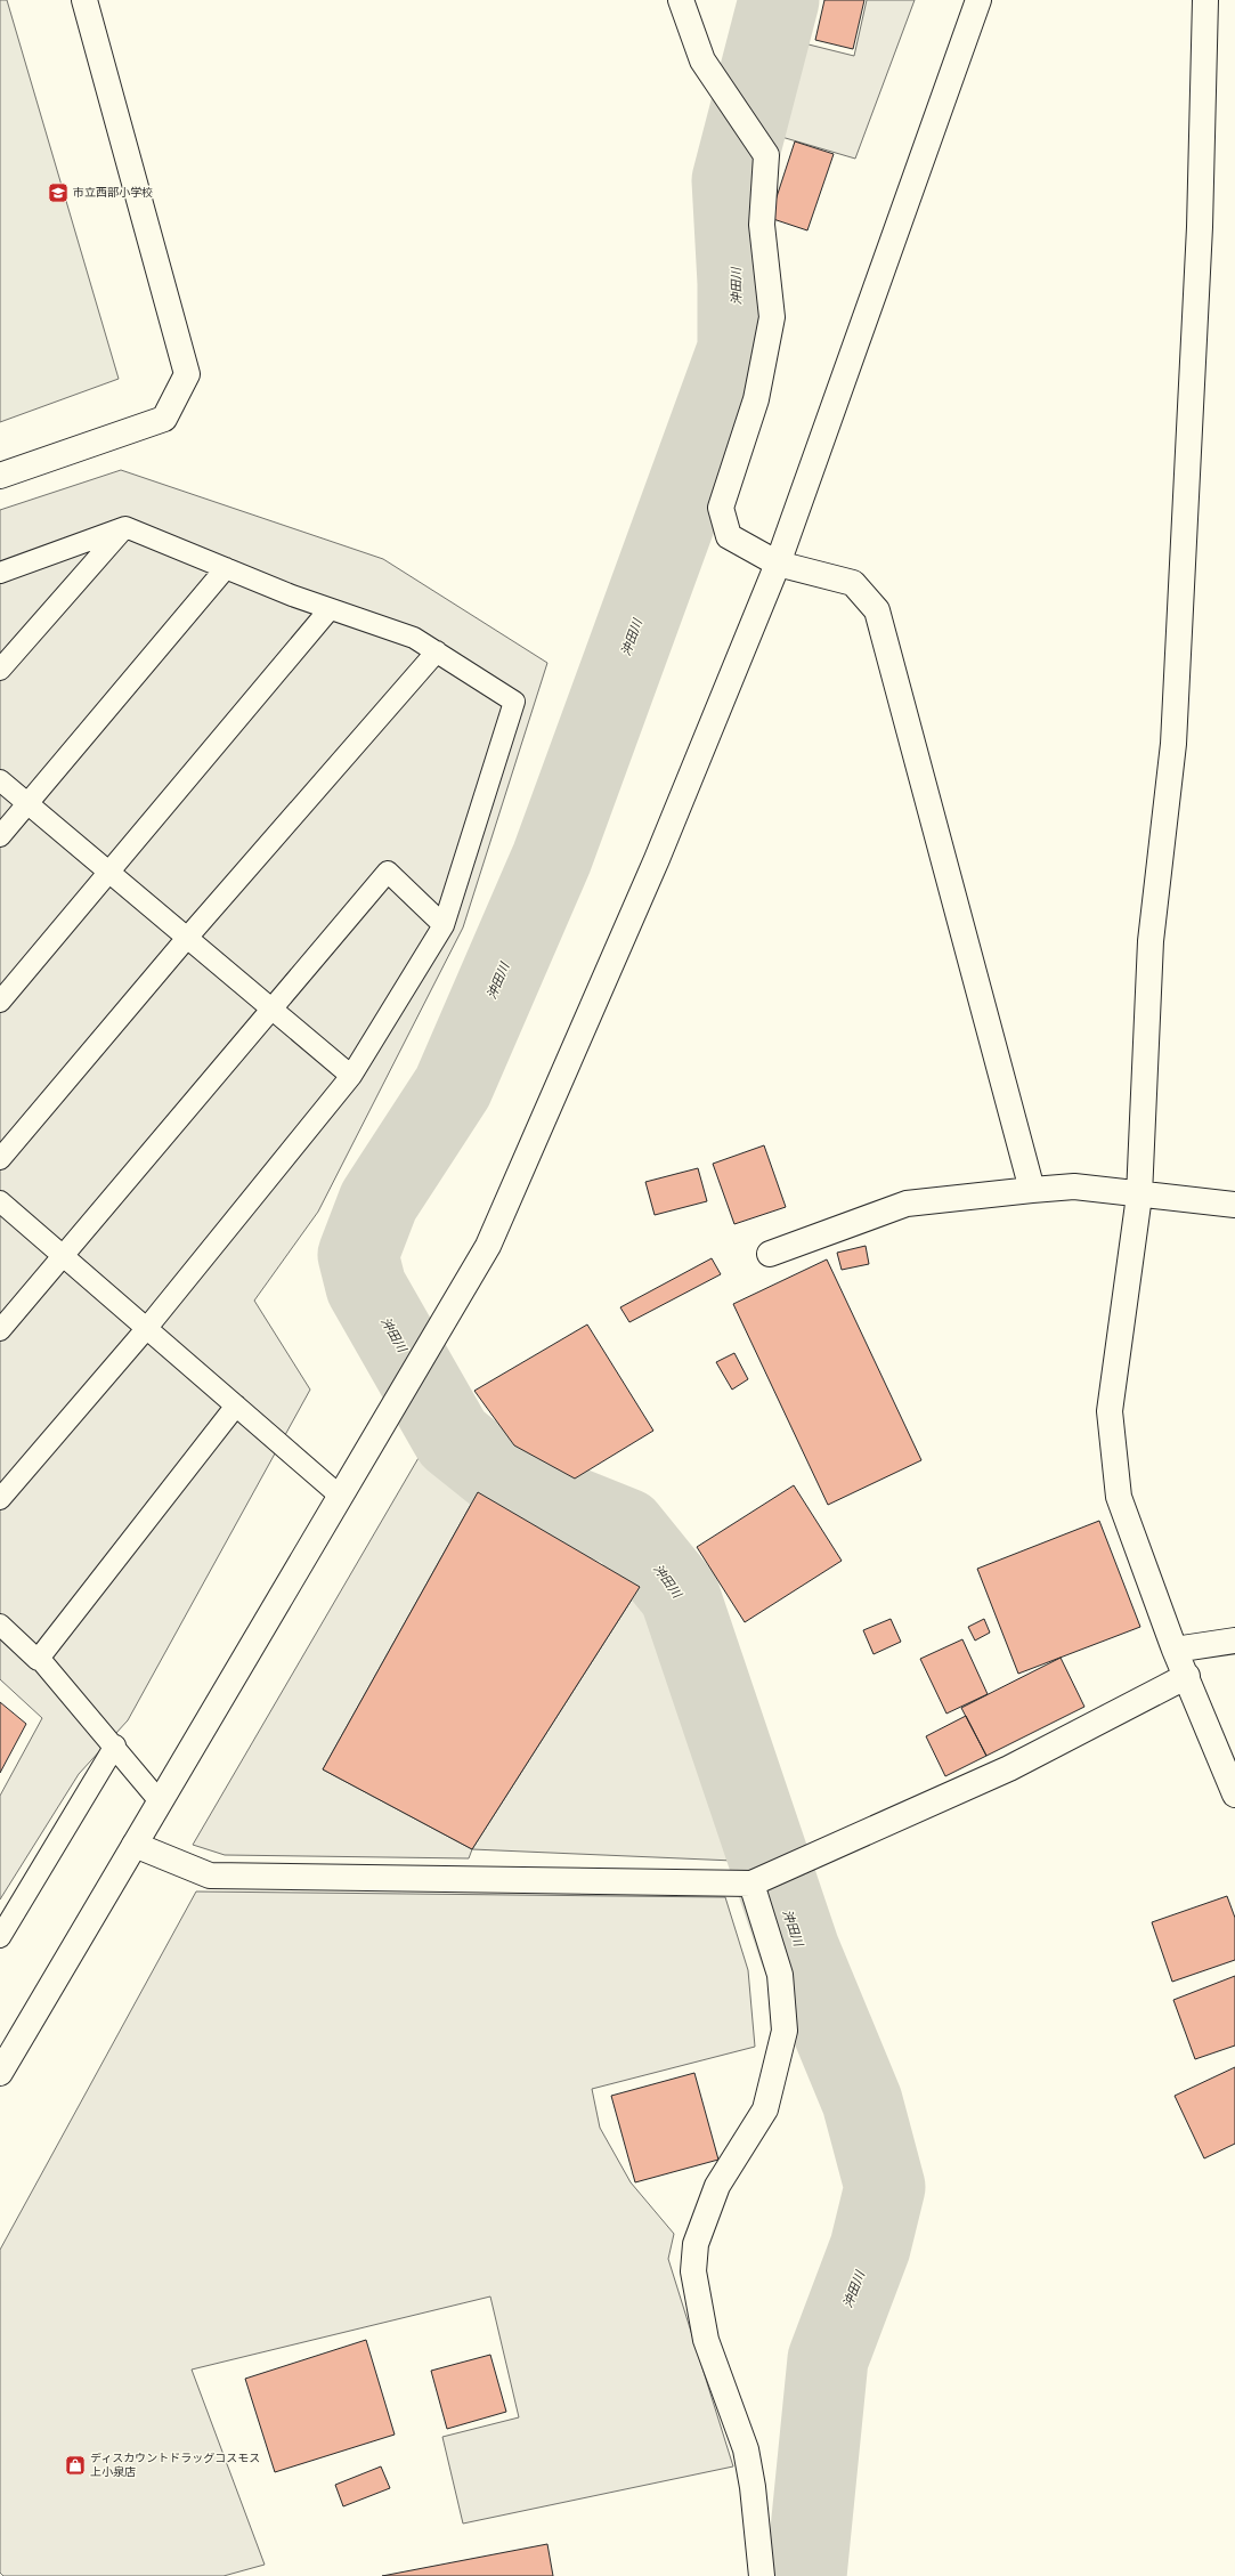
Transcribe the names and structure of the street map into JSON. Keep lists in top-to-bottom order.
{
  "water": ["沖田川"],
  "places": {
    "school or university": ["市立西部小学校"],
    "shop": ["ディスカウントドラッグコスモス 上小泉店"]
  }
}
